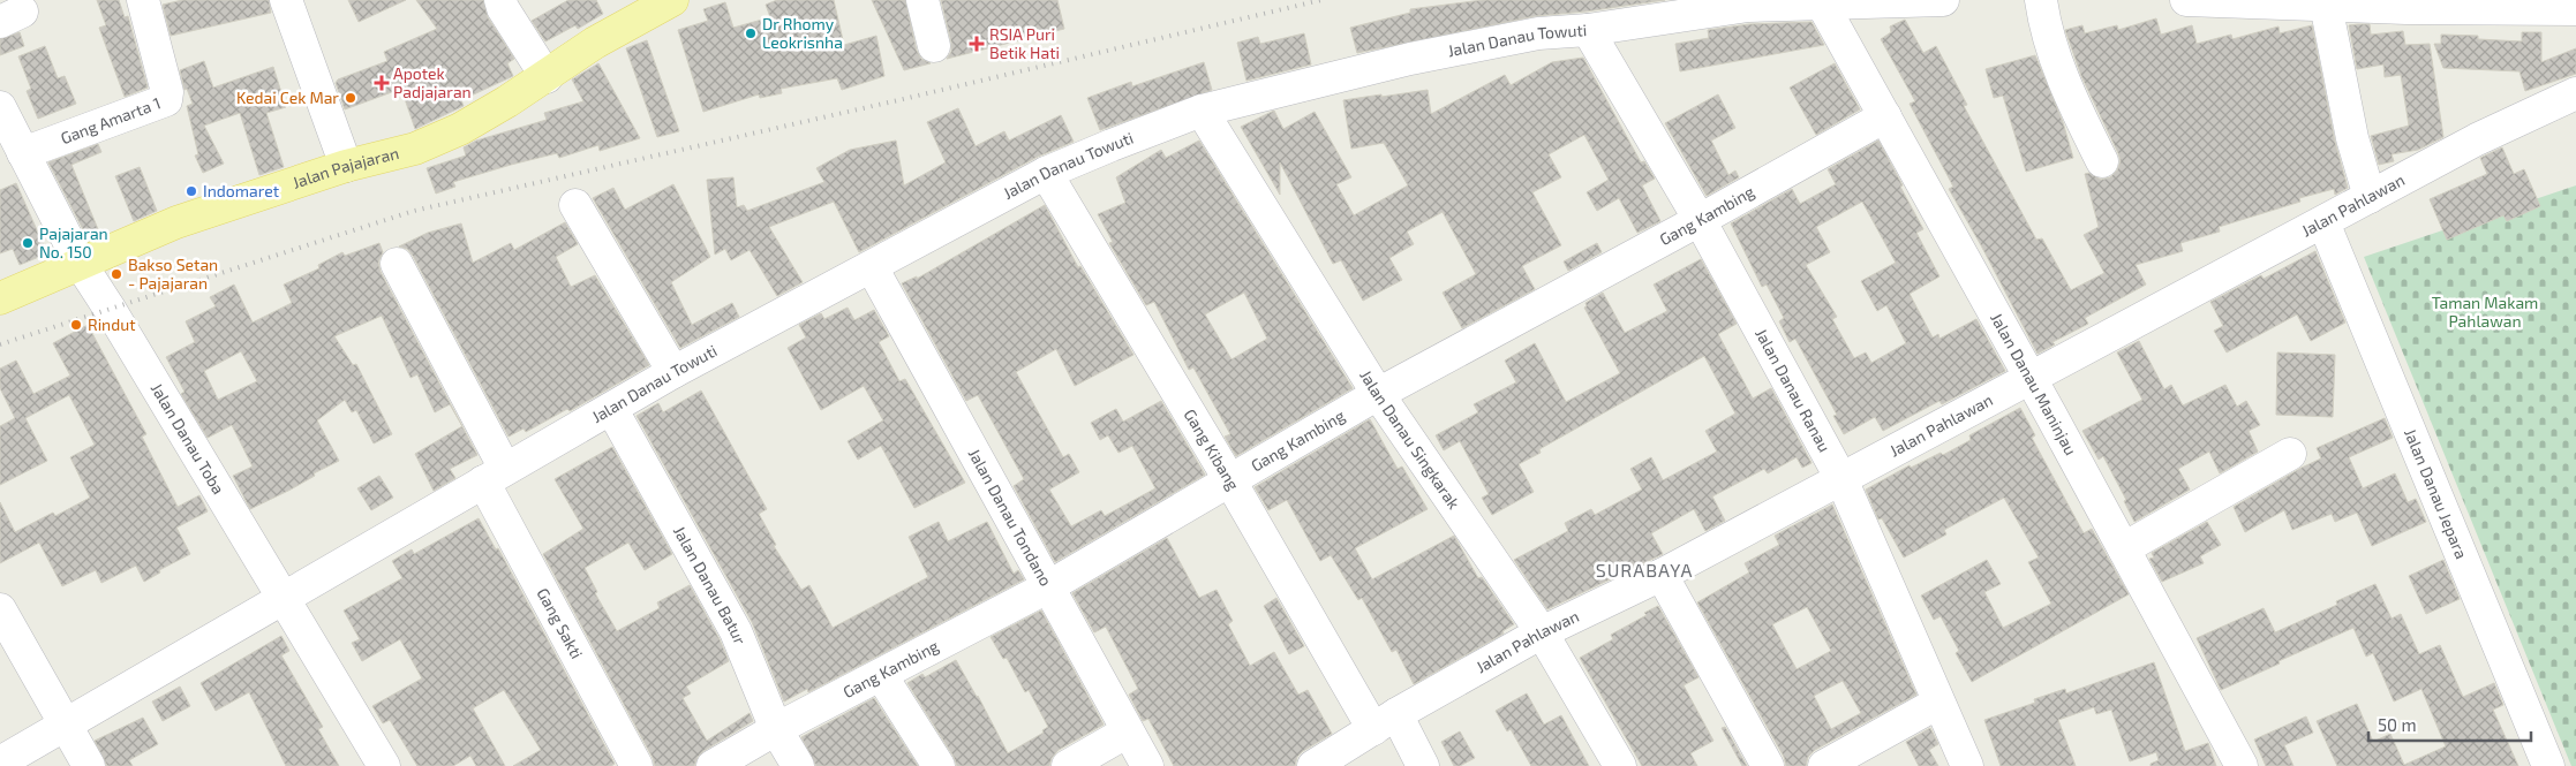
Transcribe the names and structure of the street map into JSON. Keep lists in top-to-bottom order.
{
  "streets": {
    "main road": ["Jalan Pajajaran"],
    "street": [
      "Jalan Danau Towuti",
      "Gang Amarta 1",
      "Jalan Pahlawan",
      "Gang Kambing",
      "Jalan Danau Maninjau",
      "Jalan Danau Ranau",
      "Jalan Danau Toba",
      "Jalan Danau Singkarak",
      "Gang Kibang",
      "Jalan Danau Jepara",
      "Jalan Danau Tondano",
      "Jalan Danau Batur",
      "Gang Sakti"
    ]
  },
  "crossings": [
    ["Jalan Danau Towuti", "Jalan Danau Maninjau"],
    ["Jalan Danau Towuti", "Jalan Danau Ranau"],
    ["Jalan Danau Towuti", "Jalan Danau Toba"],
    ["Jalan Danau Towuti", "Jalan Danau Singkarak"],
    ["Jalan Danau Towuti", "Gang Kibang"],
    ["Jalan Danau Towuti", "Jalan Danau Tondano"],
    ["Jalan Danau Towuti", "Jalan Danau Batur"],
    ["Jalan Danau Towuti", "Gang Sakti"],
    ["Gang Amarta 1", "Jalan Danau Toba"],
    ["Jalan Pajajaran", "Jalan Danau Toba"],
    ["Jalan Pahlawan", "Jalan Danau Maninjau"],
    ["Jalan Pahlawan", "Jalan Danau Ranau"],
    ["Jalan Pahlawan", "Jalan Danau Singkarak"],
    ["Jalan Pahlawan", "Gang Kibang"],
    ["Jalan Pahlawan", "Jalan Danau Jepara"],
    ["Gang Kambing", "Jalan Danau Maninjau"],
    ["Gang Kambing", "Jalan Danau Ranau"],
    ["Gang Kambing", "Jalan Danau Singkarak"],
    ["Gang Kambing", "Gang Kibang"],
    ["Gang Kambing", "Jalan Danau Tondano"],
    ["Gang Kambing", "Jalan Danau Batur"]
  ],
  "districts": ["SURABAYA"],
  "parks": ["Taman Makam Pahlawan"],
  "places": {
    "other": [
      "Dr Rhomy Leokrisnha",
      "Kedai Cek Mar",
      "Indomaret",
      "Pajajaran No. 150",
      "Bakso Setan - Pajajaran",
      "Rindut"
    ],
    "health": ["RSIA Puri Betik Hati", "Apotek Padjajaran"]
  },
  "scale_bar": "50 m"
}
